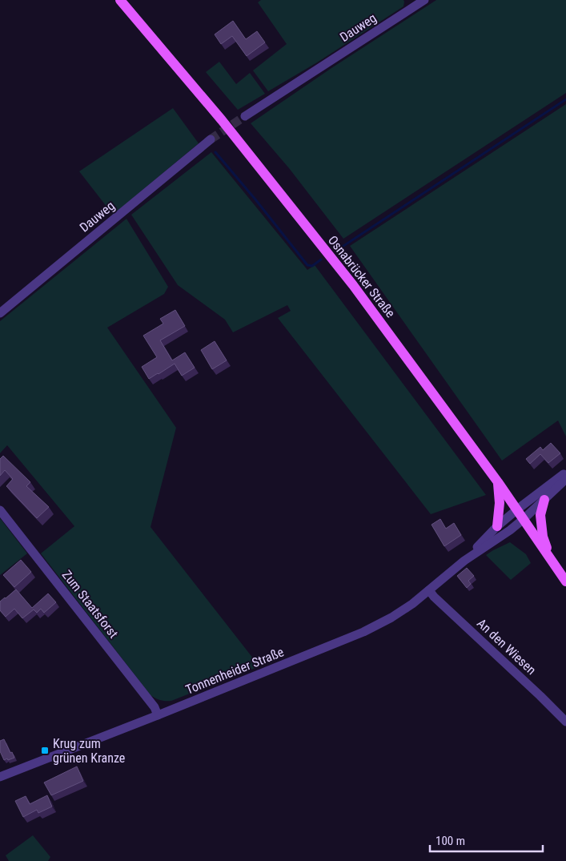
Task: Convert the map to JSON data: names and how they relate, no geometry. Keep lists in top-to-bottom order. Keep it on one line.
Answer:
{"streets":{"main road":["Osnabrücker Straße"],"street":["Dauweg","Zum Staatsforst","An den Wiesen","Tonnenheider Straße"]},"crossings":[["Osnabrücker Straße","Tonnenheider Straße"],["Zum Staatsforst","Tonnenheider Straße"],["An den Wiesen","Tonnenheider Straße"]],"places":{"transit":["Krug zum grünen Kranze"]},"scale_bar":"100 m"}
